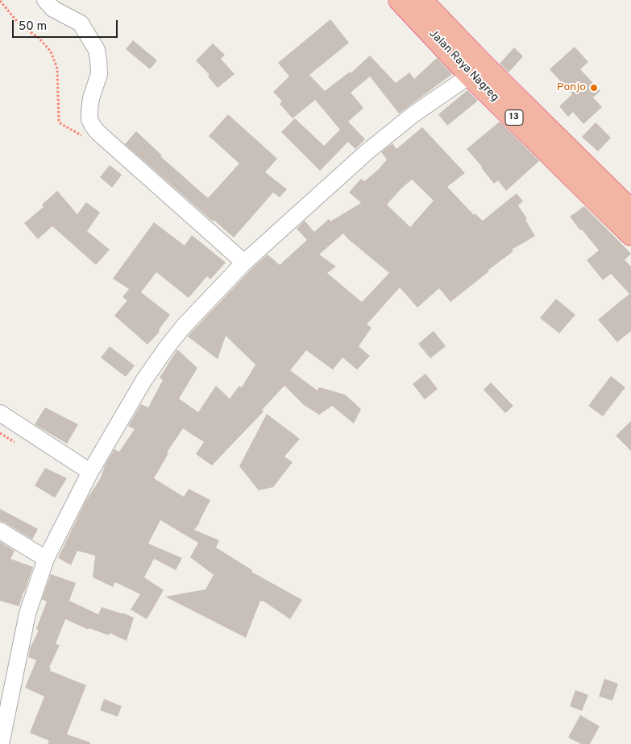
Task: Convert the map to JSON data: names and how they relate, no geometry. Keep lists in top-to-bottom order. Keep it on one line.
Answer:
{"streets":{"highway":["Jalan Raya Nagreg","13"]},"places":["Ponjo"],"scale_bar":"50 m"}
